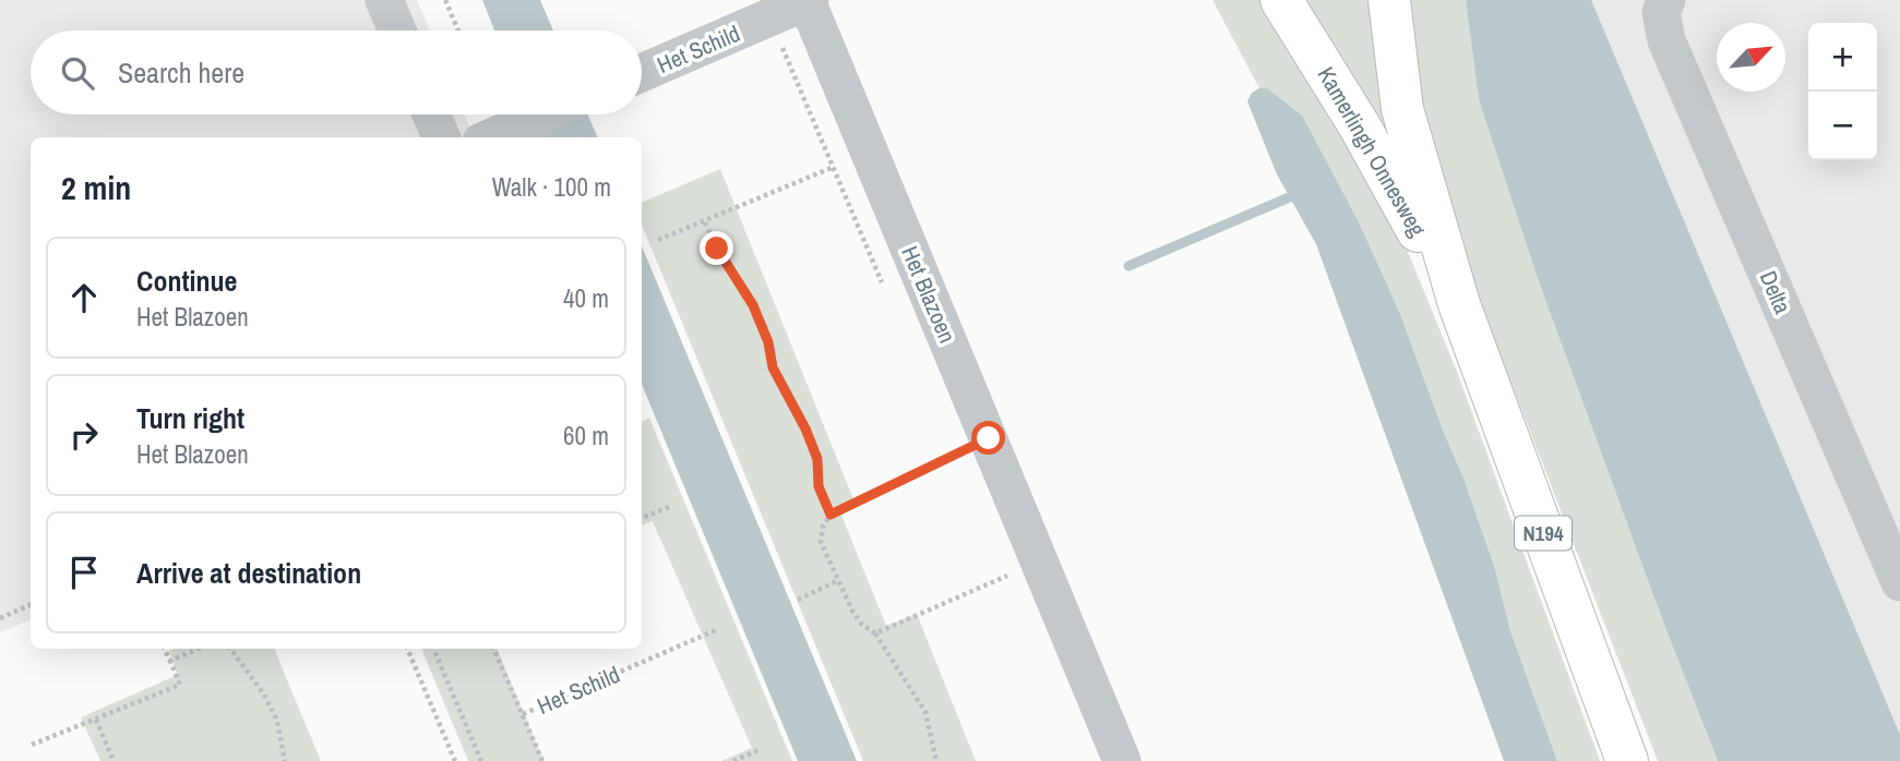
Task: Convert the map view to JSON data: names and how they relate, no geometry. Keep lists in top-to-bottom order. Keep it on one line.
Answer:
{"streets":{"main road":["Kamerlingh Onnesweg","N194"],"street":["Het Schild","Delta","Het Blazoen"]},"crossings":[["Het Schild","Het Blazoen"]],"north":"top right","page":{"map_buttons":["+","−"],"search":"Search here","heading":["2 min","Walk · 100 m"],"list":[["Continue","Het Blazoen","40 m"],["Turn right","Het Blazoen","60 m"],"Arrive at destination"]}}
